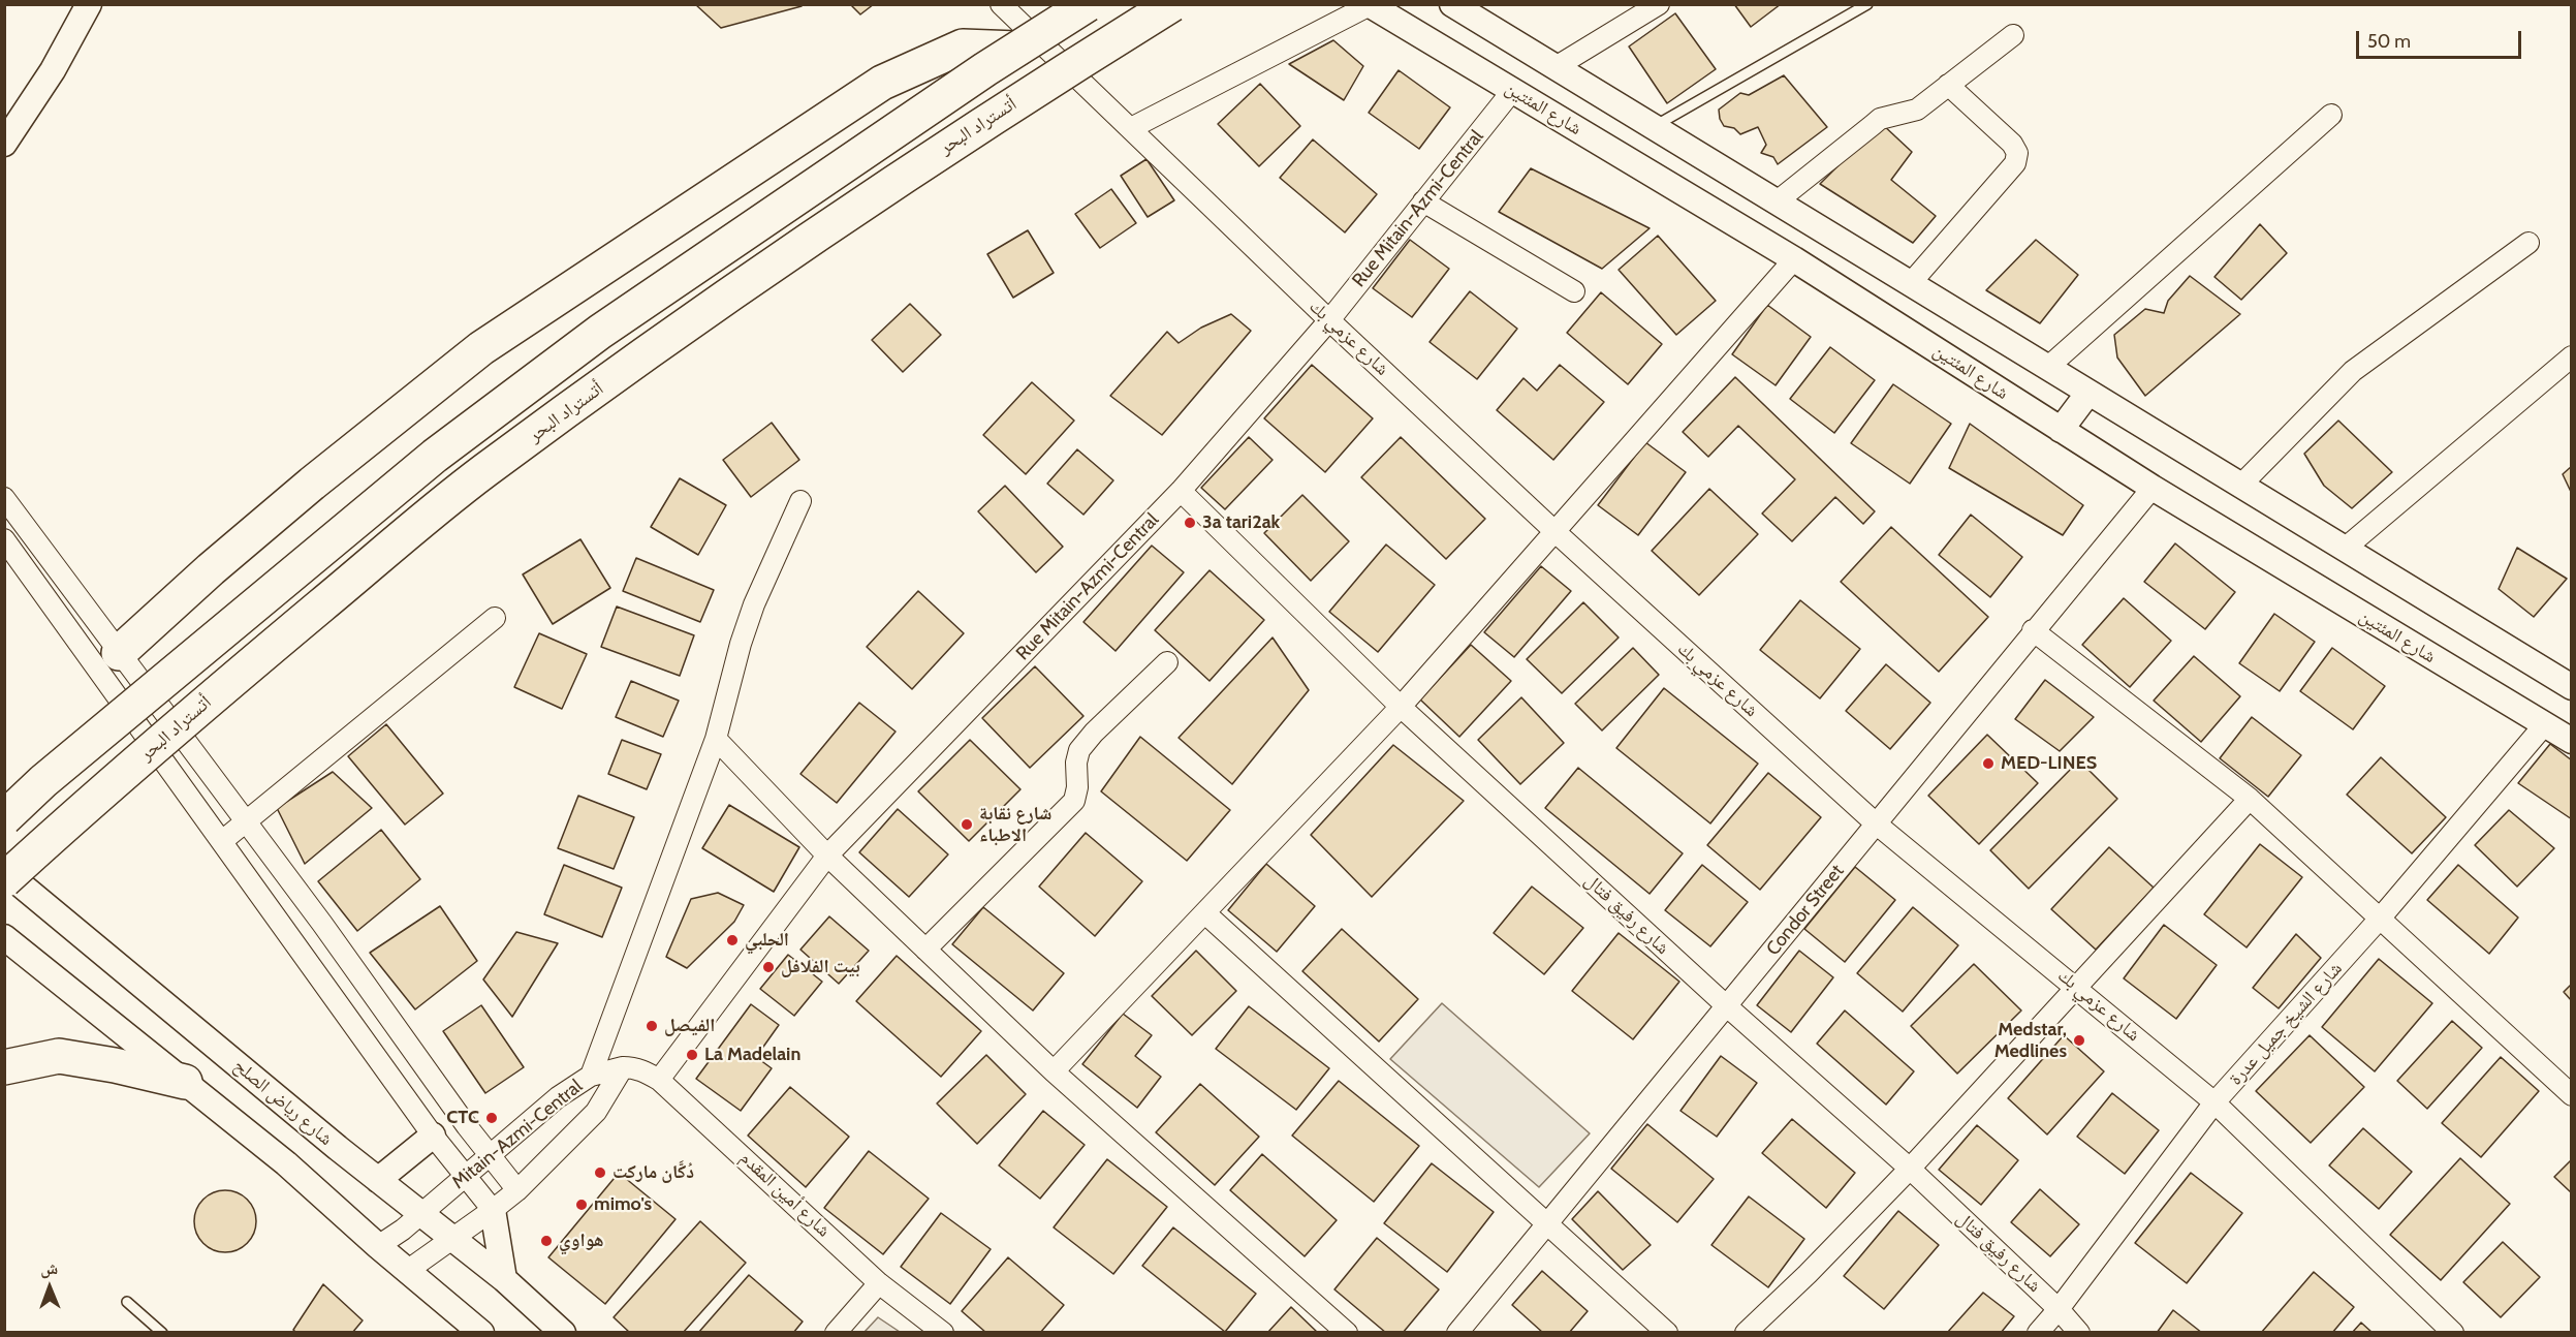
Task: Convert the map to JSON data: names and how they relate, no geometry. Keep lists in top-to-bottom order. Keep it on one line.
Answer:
{"streets":{"highway":["أتستراد البحر"],"street":["شارع المئتين","Rue Mitain-Azmi-Central","شارع عزمي بك","Condor Street","شارع رفيق فتال","شارع الشيخ جميل عدرة","شارع رياض الصلح","Mitain-Azmi-Central","شارع أمين المقدم"]},"crossings":[["شارع المئتين","Rue Mitain-Azmi-Central"],["شارع المئتين","Condor Street"],["شارع المئتين","شارع الشيخ جميل عدرة"],["Rue Mitain-Azmi-Central","شارع عزمي بك"],["Rue Mitain-Azmi-Central","شارع رفيق فتال"],["Rue Mitain-Azmi-Central","شارع أمين المقدم"],["شارع عزمي بك","Condor Street"],["شارع عزمي بك","شارع الشيخ جميل عدرة"],["Condor Street","شارع رفيق فتال"],["شارع رفيق فتال","شارع الشيخ جميل عدرة"],["شارع رياض الصلح","Mitain-Azmi-Central"],["Mitain-Azmi-Central","شارع أمين المقدم"]],"places":["3a tari2ak","MED-LINES","شارع نقابة الاطباء","الحلبي","بيت الفلافل","الفيصل","Medstar, Medlines","La Madelain","CTC","دُكَّان ماركت","mimo's","هواوي"],"scale_bar":"50 m","north":"top"}
